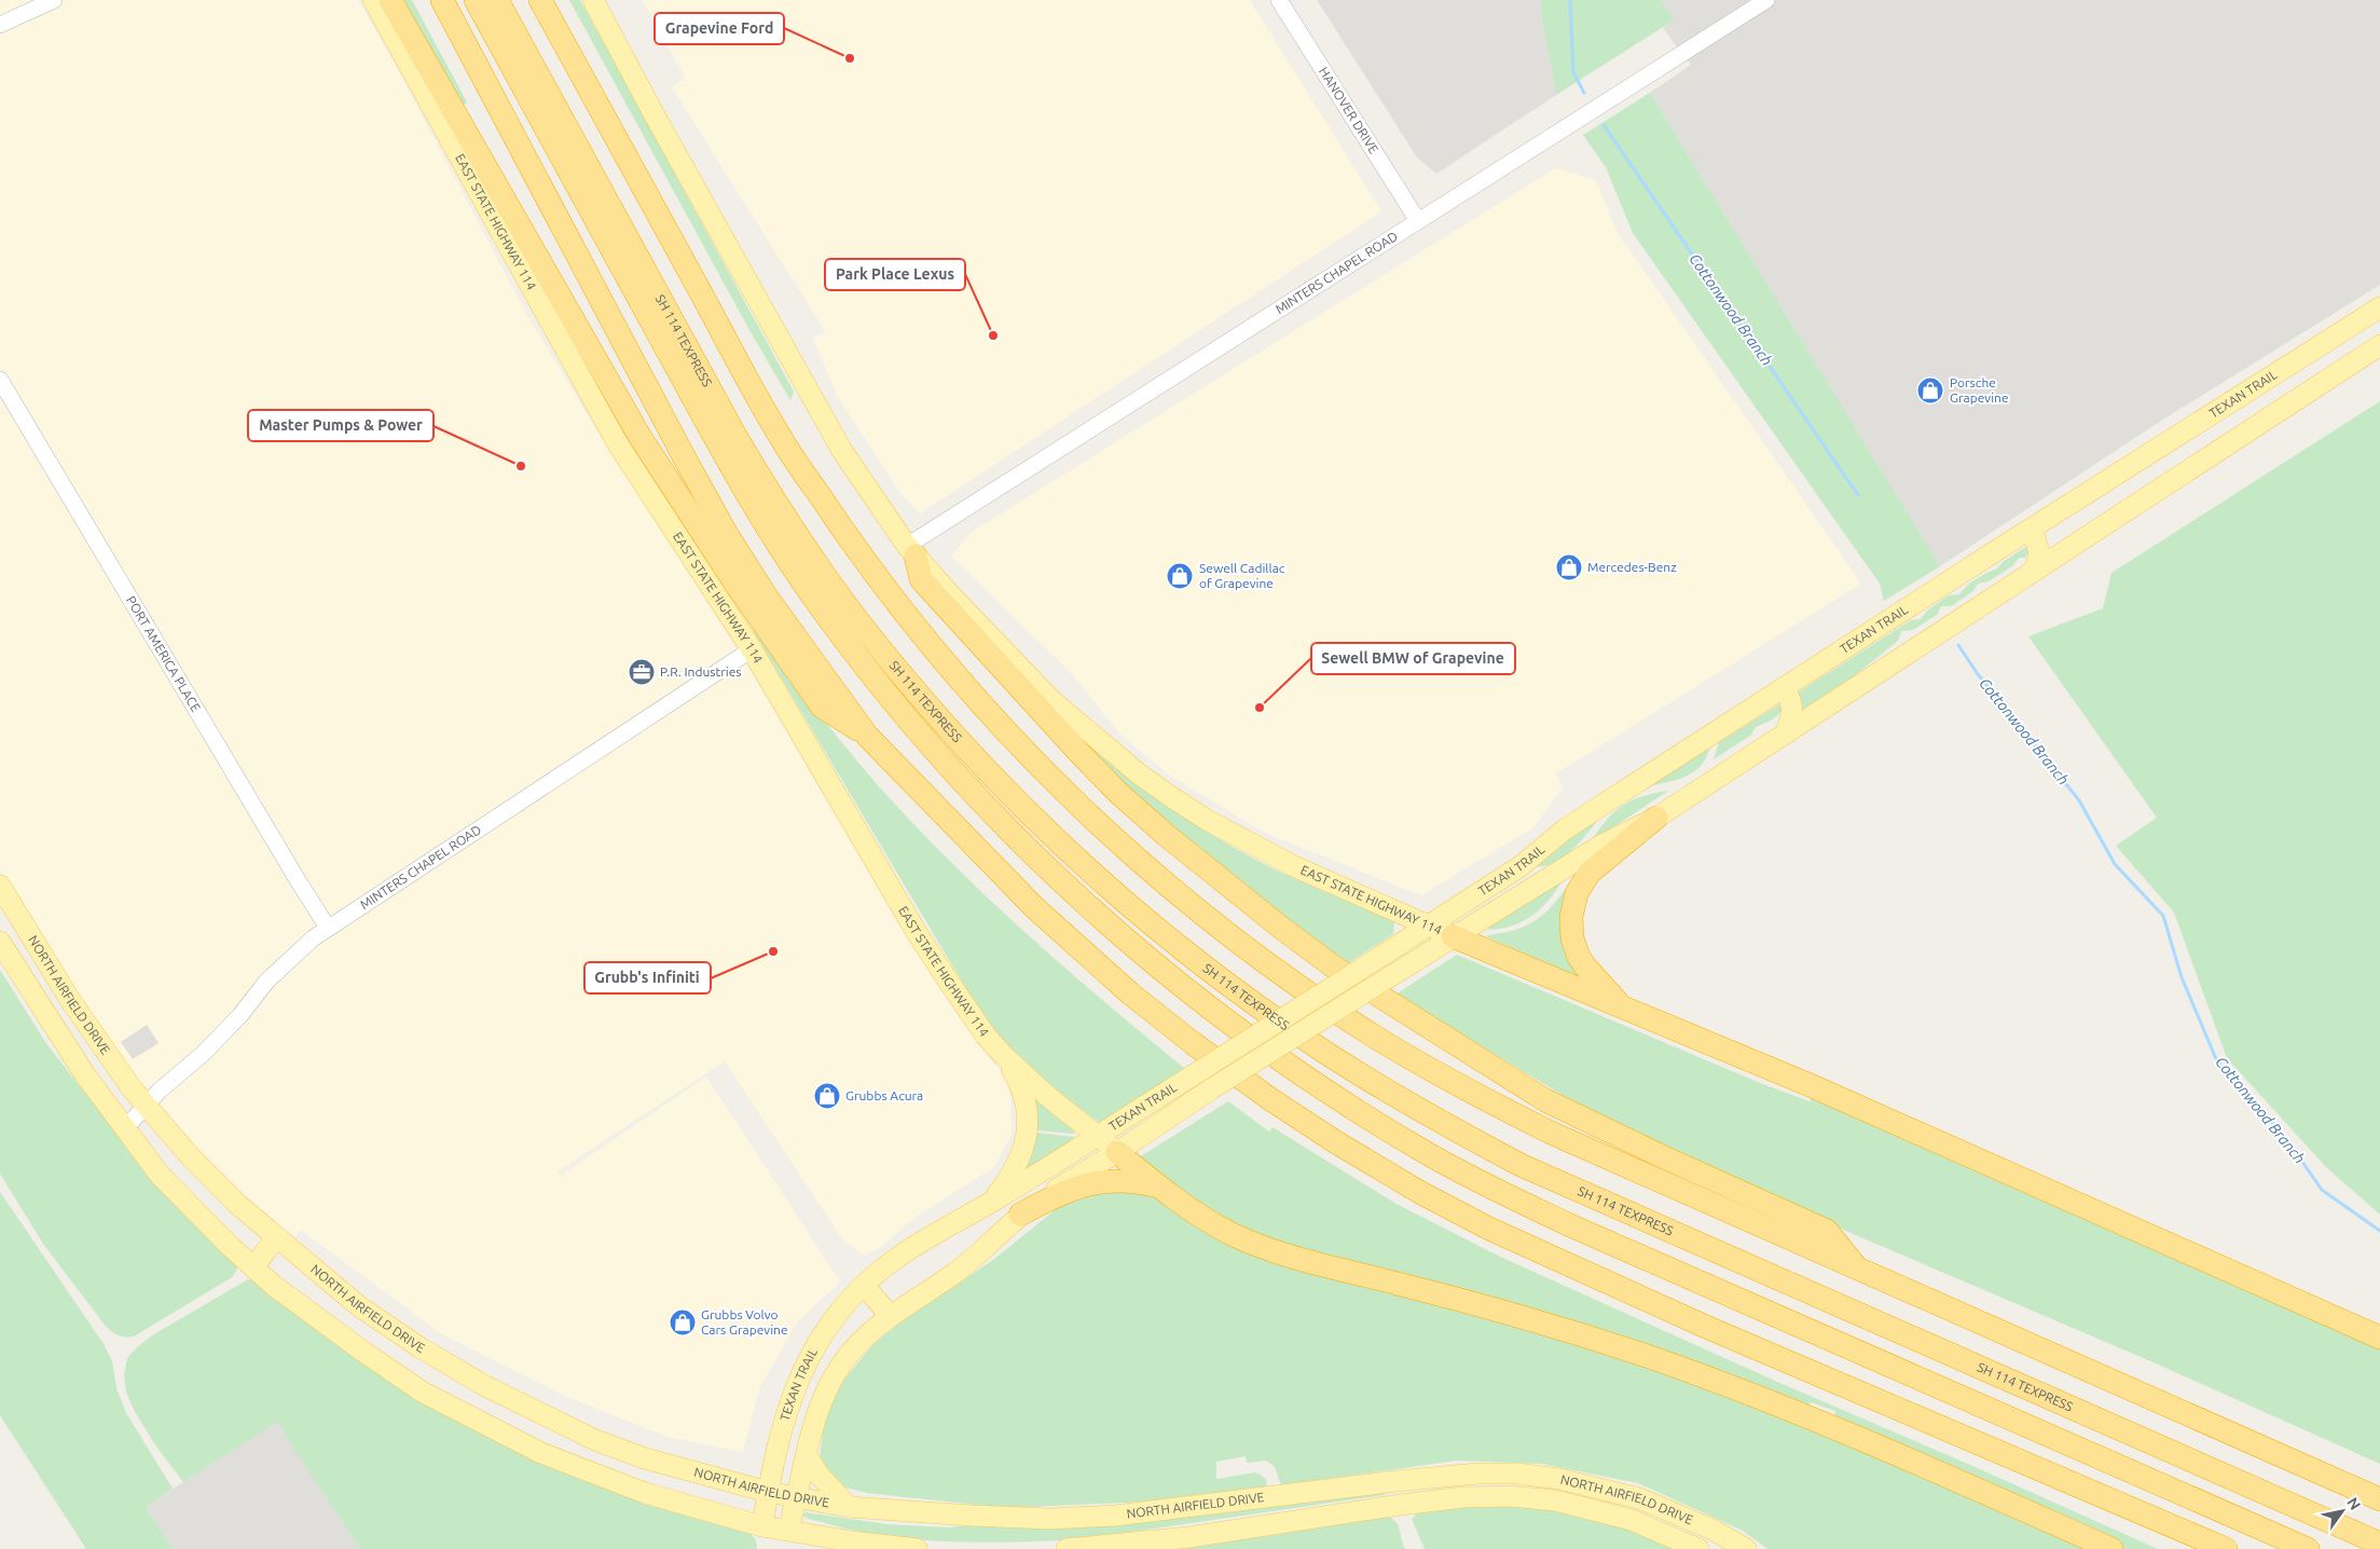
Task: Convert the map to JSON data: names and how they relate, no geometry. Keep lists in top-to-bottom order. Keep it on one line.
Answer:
{"streets":{"highway":["SH 114 TEXPRESS"],"main road":["EAST STATE HIGHWAY 114","TEXAN TRAIL","NORTH AIRFIELD DRIVE"],"street":["HANOVER DRIVE","MINTERS CHAPEL ROAD","PORT AMERICA PLACE"]},"crossings":[["HANOVER DRIVE","MINTERS CHAPEL ROAD"],["EAST STATE HIGHWAY 114","MINTERS CHAPEL ROAD"],["EAST STATE HIGHWAY 114","TEXAN TRAIL"],["MINTERS CHAPEL ROAD","PORT AMERICA PLACE"],["MINTERS CHAPEL ROAD","NORTH AIRFIELD DRIVE"],["TEXAN TRAIL","NORTH AIRFIELD DRIVE"]],"water":["Cottonwood Branch"],"places":{"other":["Grapevine Ford","Park Place Lexus","Master Pumps & Power","Sewell BMW of Grapevine","Grubb's Infiniti"],"shop":["Porsche Grapevine","Mercedes-Benz","Sewell Cadillac of Grapevine","Grubbs Acura","Grubbs Volvo Cars Grapevine"],"office":["P.R. Industries"]},"north":"top right"}
